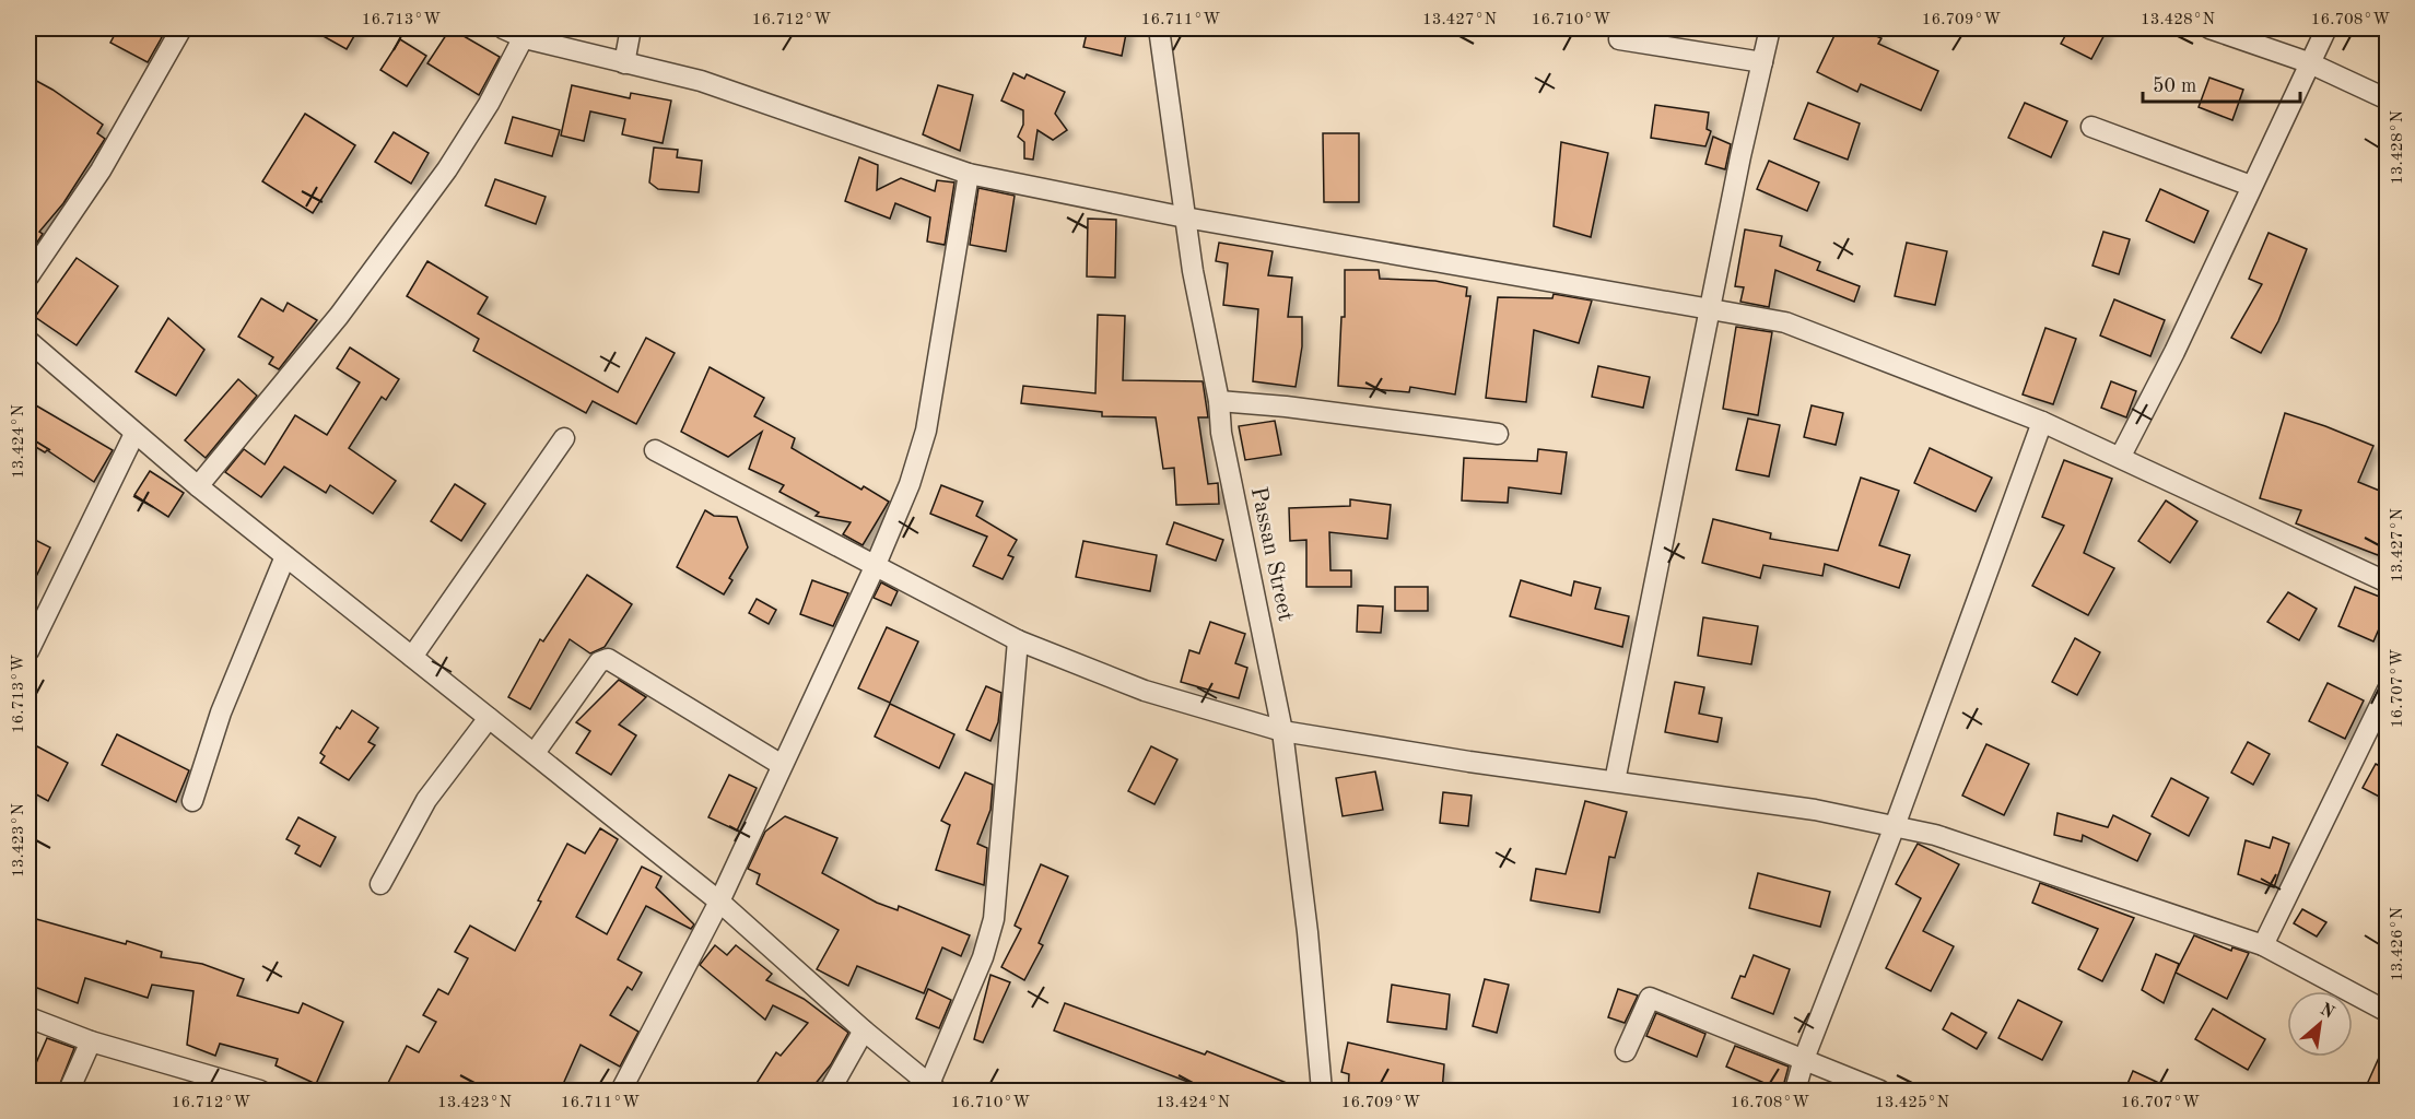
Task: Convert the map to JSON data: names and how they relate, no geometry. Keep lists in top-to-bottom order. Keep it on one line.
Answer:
{"streets":{"street":["Passan Street"]},"scale_bar":"50 m","north":"top right","coordinates":["16.713°W","16.712°W","16.711°W","13.427°N","16.710°W","16.709°W","13.428°N","16.708°W","13.424°N","16.707°W","13.423°N","13.426°N","13.425°N"]}
